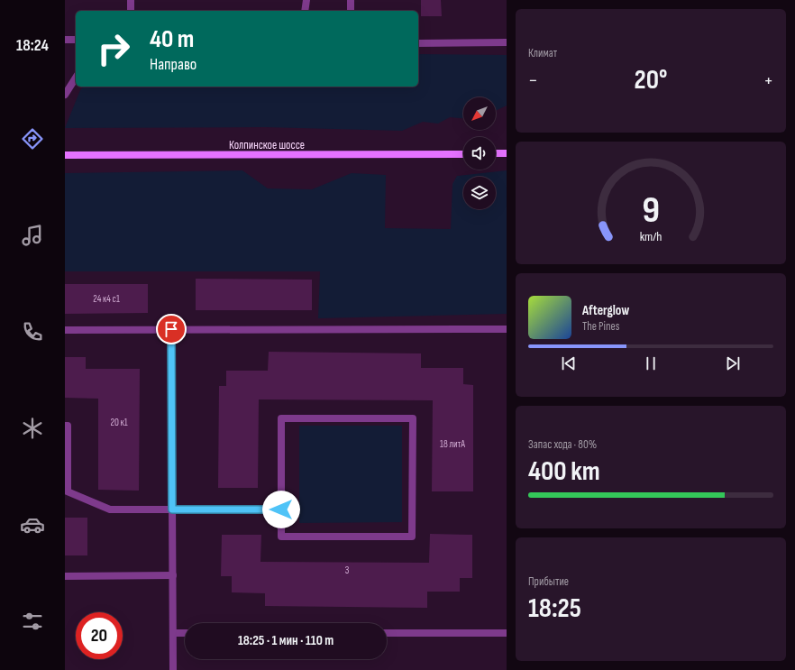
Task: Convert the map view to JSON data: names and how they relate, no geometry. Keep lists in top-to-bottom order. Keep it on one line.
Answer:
{"streets":{"main road":["Колпинское шоссе"]},"house_numbers":["24 к4 с1","20 к1","18 литА","3"],"north":"bottom left","page":{"tabs":"18:24","tile":["Климат",["Запас хода · 80%","400 km"],["Прибытие","18:25"]],"turn":["40 m","Направо"],"heat":["−","20°","+"],"song":["Afterglow","The Pines"],"limit":"20","trip":"18:25 · 1 мин · 110 m","gauge":["9","km/h"]}}
